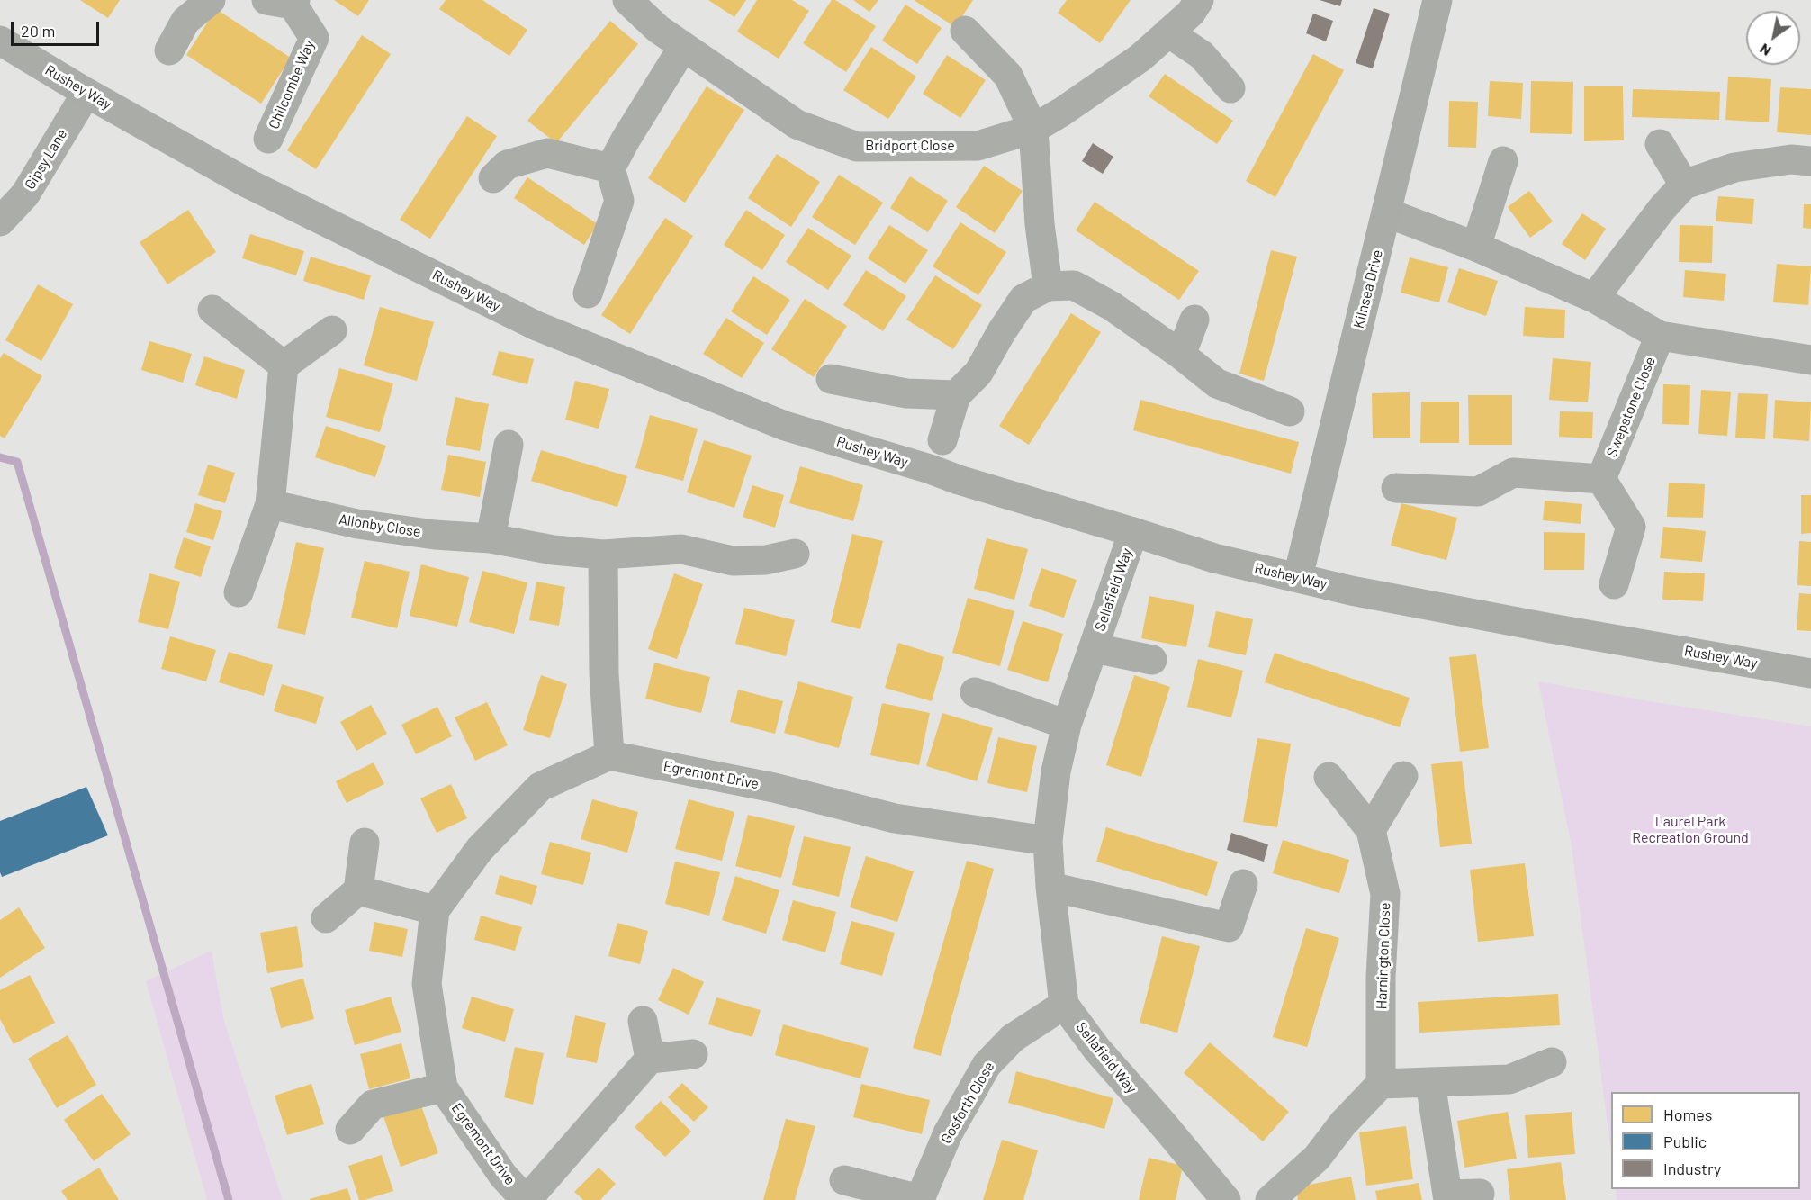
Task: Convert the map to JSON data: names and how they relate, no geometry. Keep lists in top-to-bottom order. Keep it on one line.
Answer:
{"streets":{"street":["Chilcombe Way","Rushey Way","Bridport Close","Gipsy Lane","Kilnsea Drive","Swepstone Close","Allonby Close","Sellafield Way","Egremont Drive","Harnington Close","Gosforth Close"]},"crossings":[["Rushey Way","Gipsy Lane"],["Rushey Way","Kilnsea Drive"],["Rushey Way","Sellafield Way"],["Sellafield Way","Egremont Drive"],["Sellafield Way","Gosforth Close"]],"parks":["Laurel Park Recreation Ground"],"legend":["Homes","Public","Industry"],"scale_bar":"20 m","north":"bottom left"}
